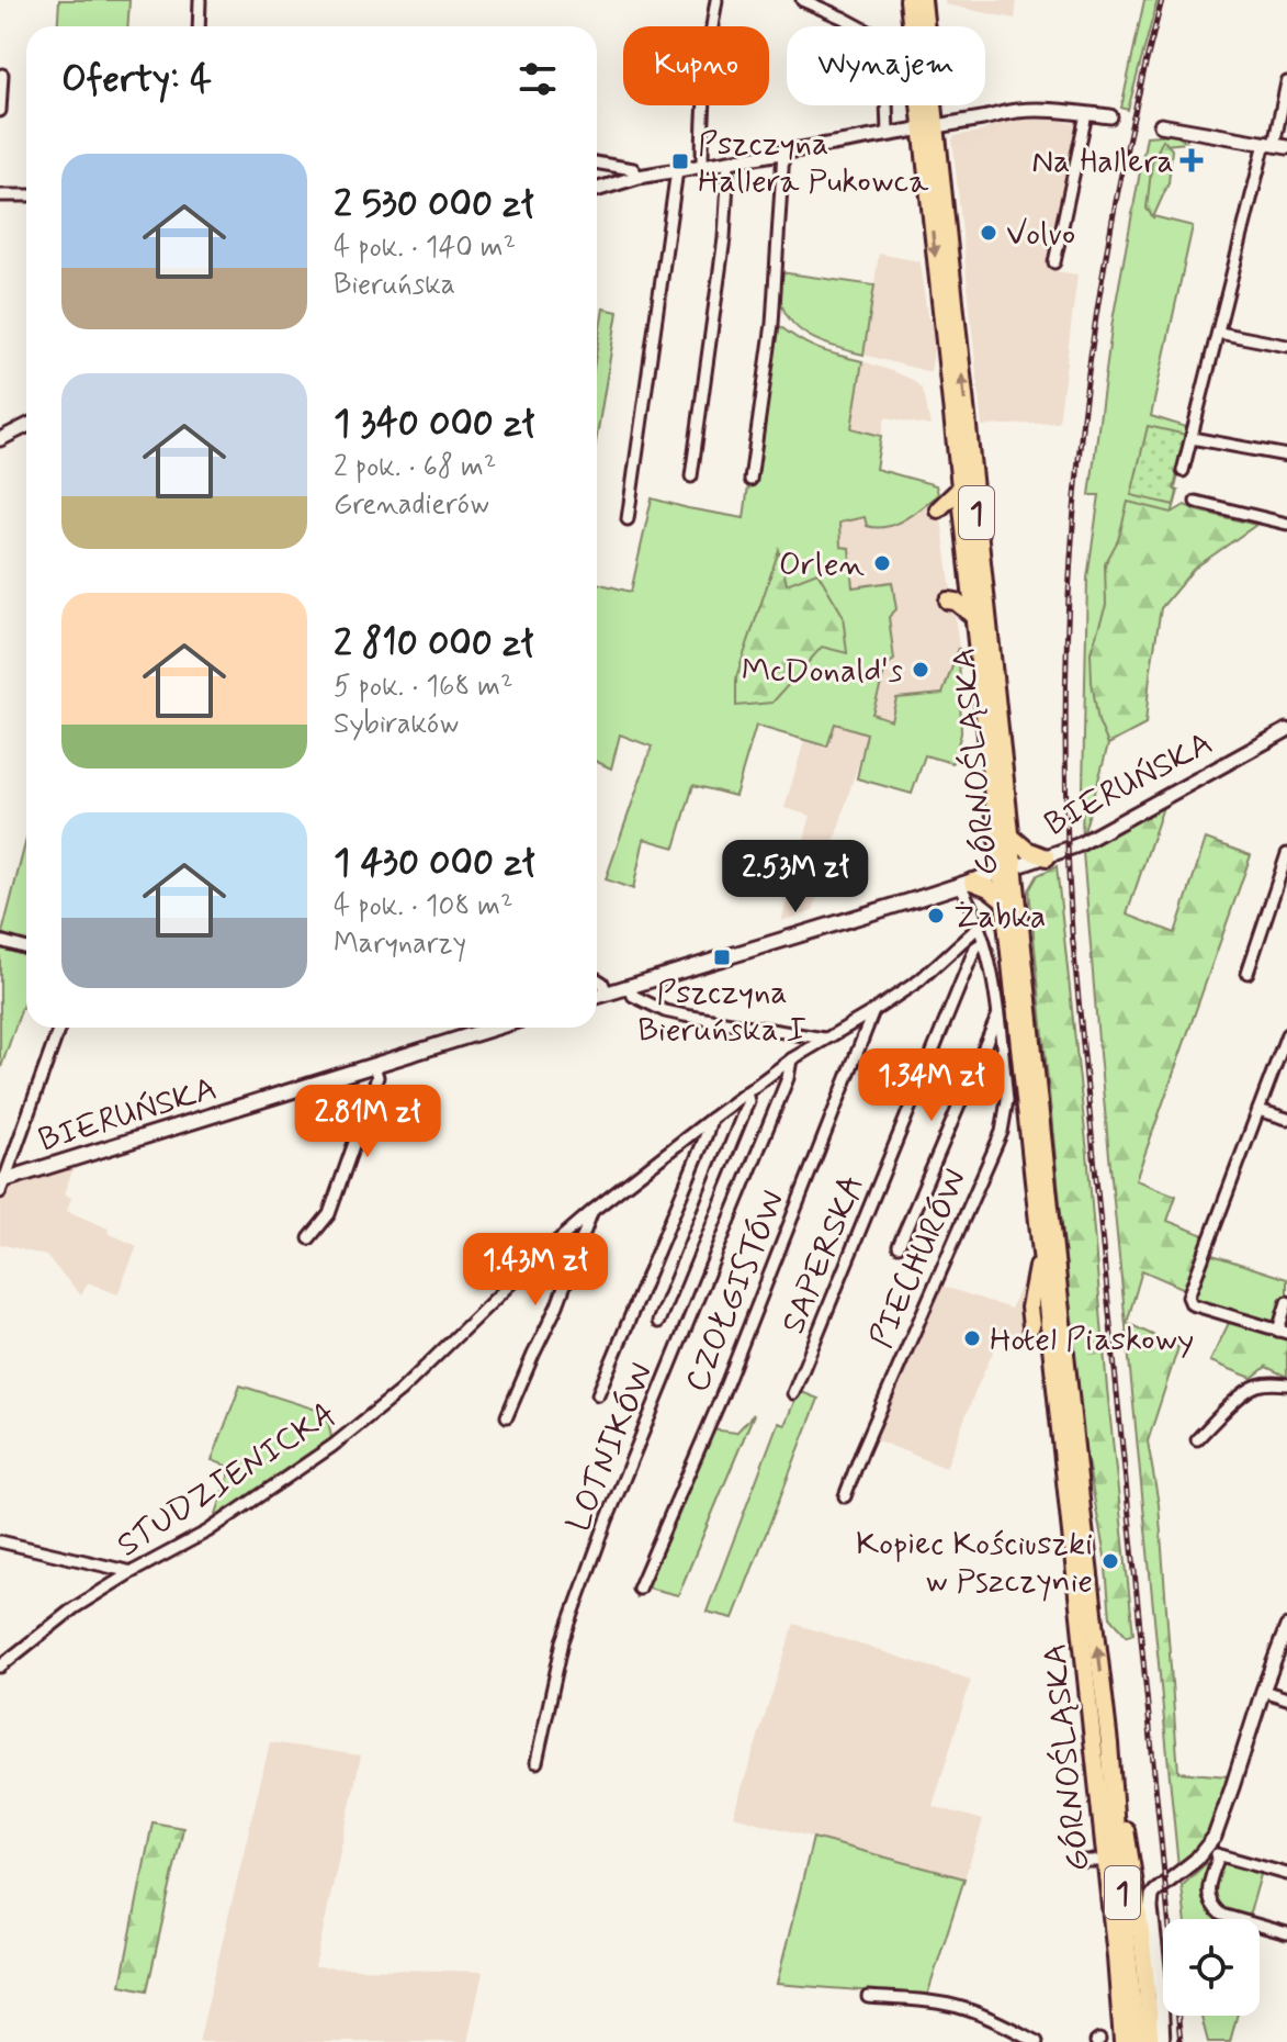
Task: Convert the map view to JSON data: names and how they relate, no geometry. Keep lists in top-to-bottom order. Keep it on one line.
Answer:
{"streets":{"main road":["1","GÓRNOŚLĄSKA","BIERUŃSKA"],"street":["SAPERSKA","PIECHURÓW","CZOŁGISTÓW","LOTNIKÓW","STUDZIENICKA"]},"crossings":[["GÓRNOŚLĄSKA","BIERUŃSKA"],["BIERUŃSKA","PIECHURÓW"],["SAPERSKA","PIECHURÓW"],["PIECHURÓW","STUDZIENICKA"],["CZOŁGISTÓW","STUDZIENICKA"],["LOTNIKÓW","STUDZIENICKA"]],"places":{"health":["Na Hallera"],"transit":["Pszczyna Hallera Pukowca","Pszczyna Bieruńska I"],"other":["Volvo","Orlen","McDonald's","Żabka","Hotel Piaskowy","Kopiec Kościuszki w Pszczynie"]},"page":{"chip":["Kupno","Wynajem"],"heading":"Oferty: 4","list":[{"name":"2 530 000 zł","note":"4 pok. · 140 m² · Bieruńska"},{"name":"1 340 000 zł","note":"2 pok. · 68 m² · Grenadierów"},{"name":"2 810 000 zł","note":"5 pok. · 168 m² · Sybiraków"},{"name":"1 430 000 zł","note":"4 pok. · 108 m² · Marynarzy"}],"price":["2.53M zł","1.34M zł","2.81M zł","1.43M zł"]}}
